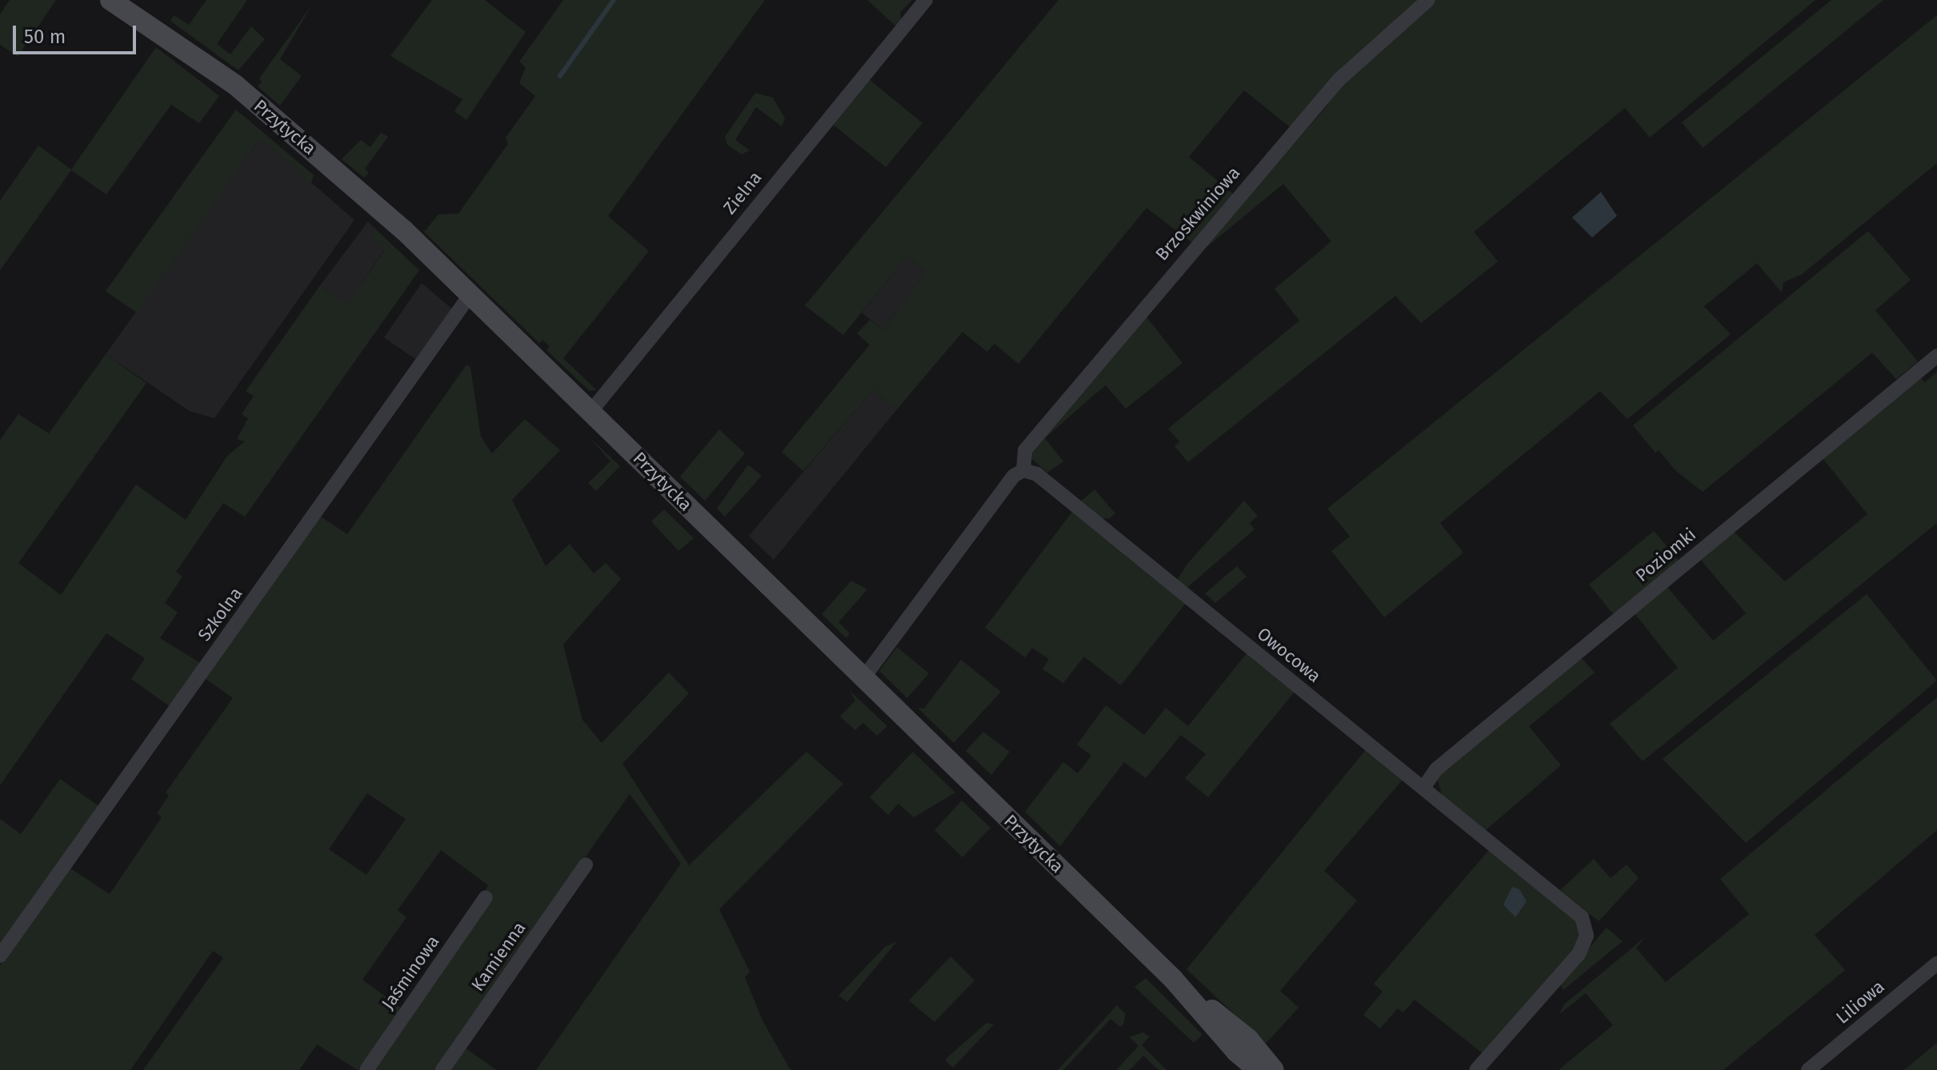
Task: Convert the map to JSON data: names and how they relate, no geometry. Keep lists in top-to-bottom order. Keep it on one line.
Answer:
{"streets":{"main road":["Przytycka"],"street":["Zielna","Brzoskwiniowa","Poziomki","Szkolna","Owocowa","Kamienna","Jaśminowa","Liliowa"]},"crossings":[["Przytycka","Zielna"],["Przytycka","Szkolna"],["Brzoskwiniowa","Owocowa"],["Poziomki","Owocowa"]],"scale_bar":"50 m"}
